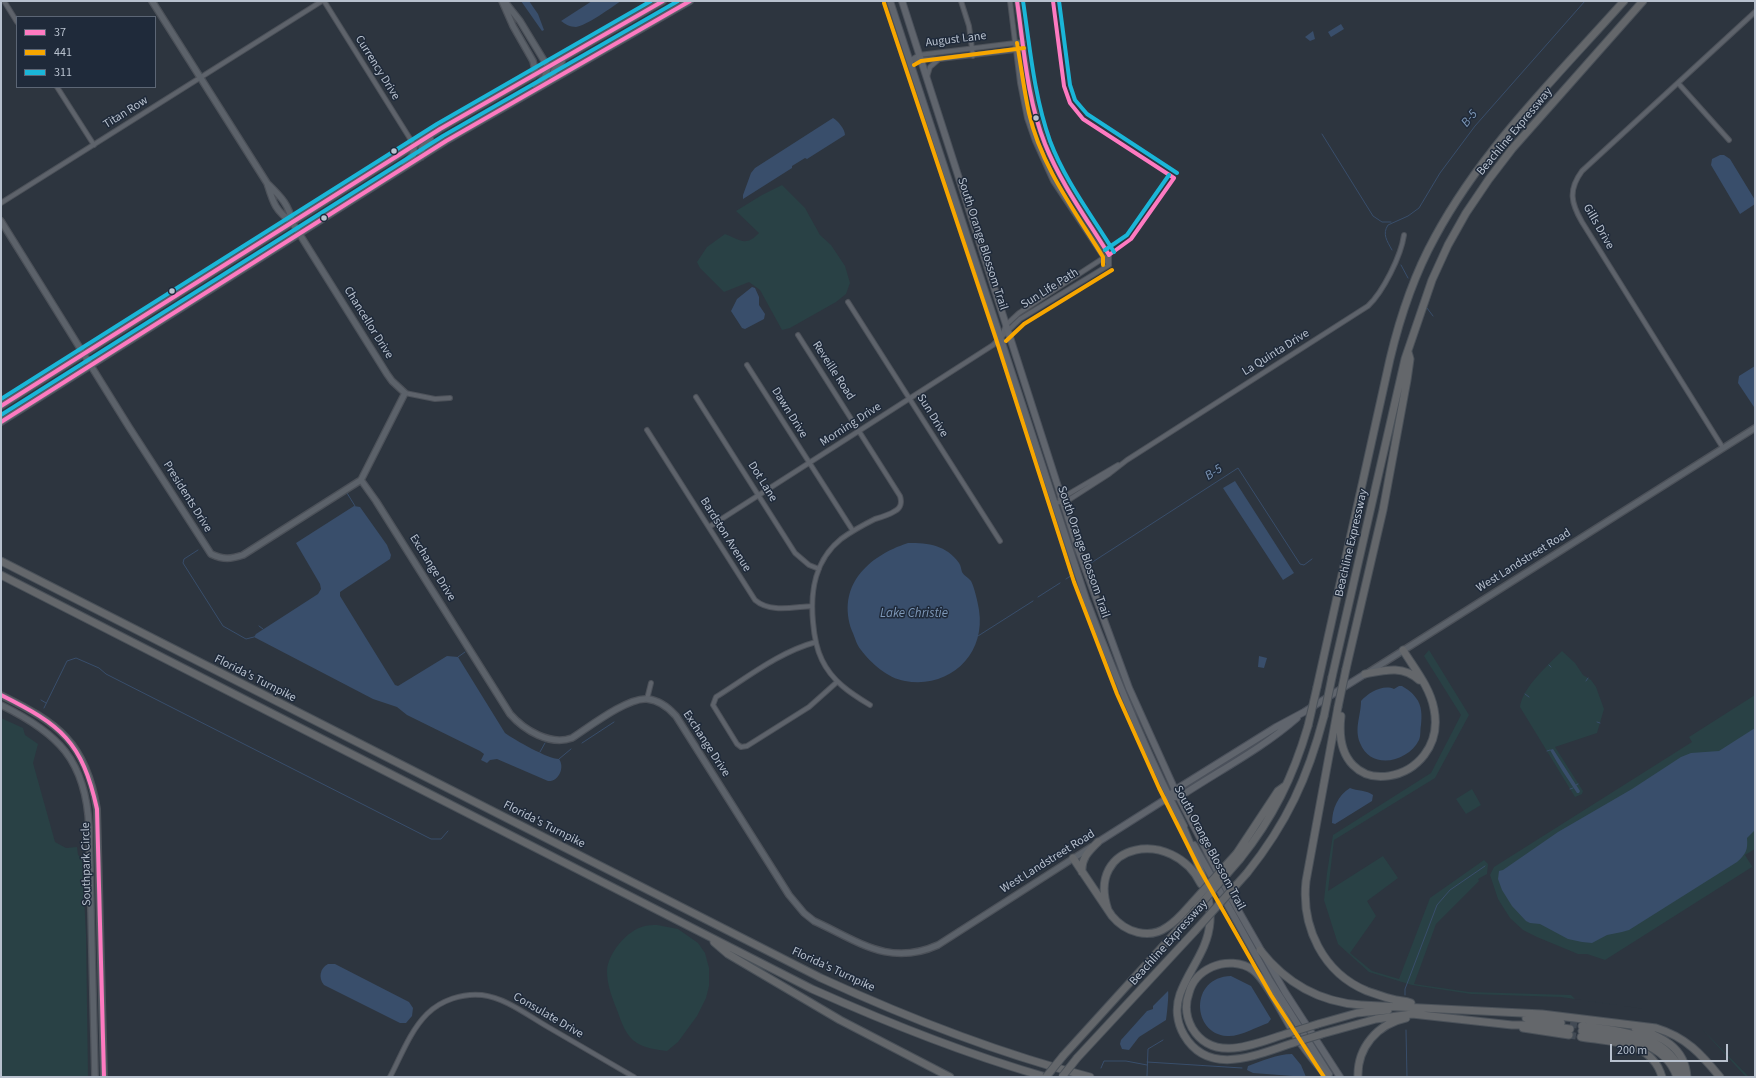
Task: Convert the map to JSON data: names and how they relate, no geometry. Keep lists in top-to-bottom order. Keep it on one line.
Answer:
{"streets":{"highway":["Beachline Expressway","Florida's Turnpike"],"main road":["South Orange Blossom Trail","West Landstreet Road"],"street":["August Lane","Currency Drive","Titan Row","Gills Drive","Sun Life Path","Chancellor Drive","La Quinta Drive","Reveille Road","Dawn Drive","Sun Drive","Morning Drive","Dot Lane","Presidents Drive","Bardston Avenue","Exchange Drive","Southpark Circle","Consulate Drive"]},"crossings":[["August Lane","South Orange Blossom Trail"],["Currency Drive","Titan Row"],["Titan Row","Chancellor Drive"],["Beachline Expressway","Florida's Turnpike"],["Gills Drive","West Landstreet Road"],["South Orange Blossom Trail","Sun Life Path"],["South Orange Blossom Trail","La Quinta Drive"],["South Orange Blossom Trail","Morning Drive"],["South Orange Blossom Trail","West Landstreet Road"],["Sun Life Path","Morning Drive"],["Reveille Road","Dawn Drive"],["Reveille Road","Morning Drive"],["Dawn Drive","Morning Drive"],["Sun Drive","Morning Drive"],["Morning Drive","Dot Lane"],["Morning Drive","Bardston Avenue"],["Presidents Drive","Exchange Drive"],["West Landstreet Road","Exchange Drive"]],"water":["B-5","Lake Christie"],"lines":["transit line 37","transit line 311","transit line 441"],"legend":["37","441","311"],"scale_bar":"200 m"}
